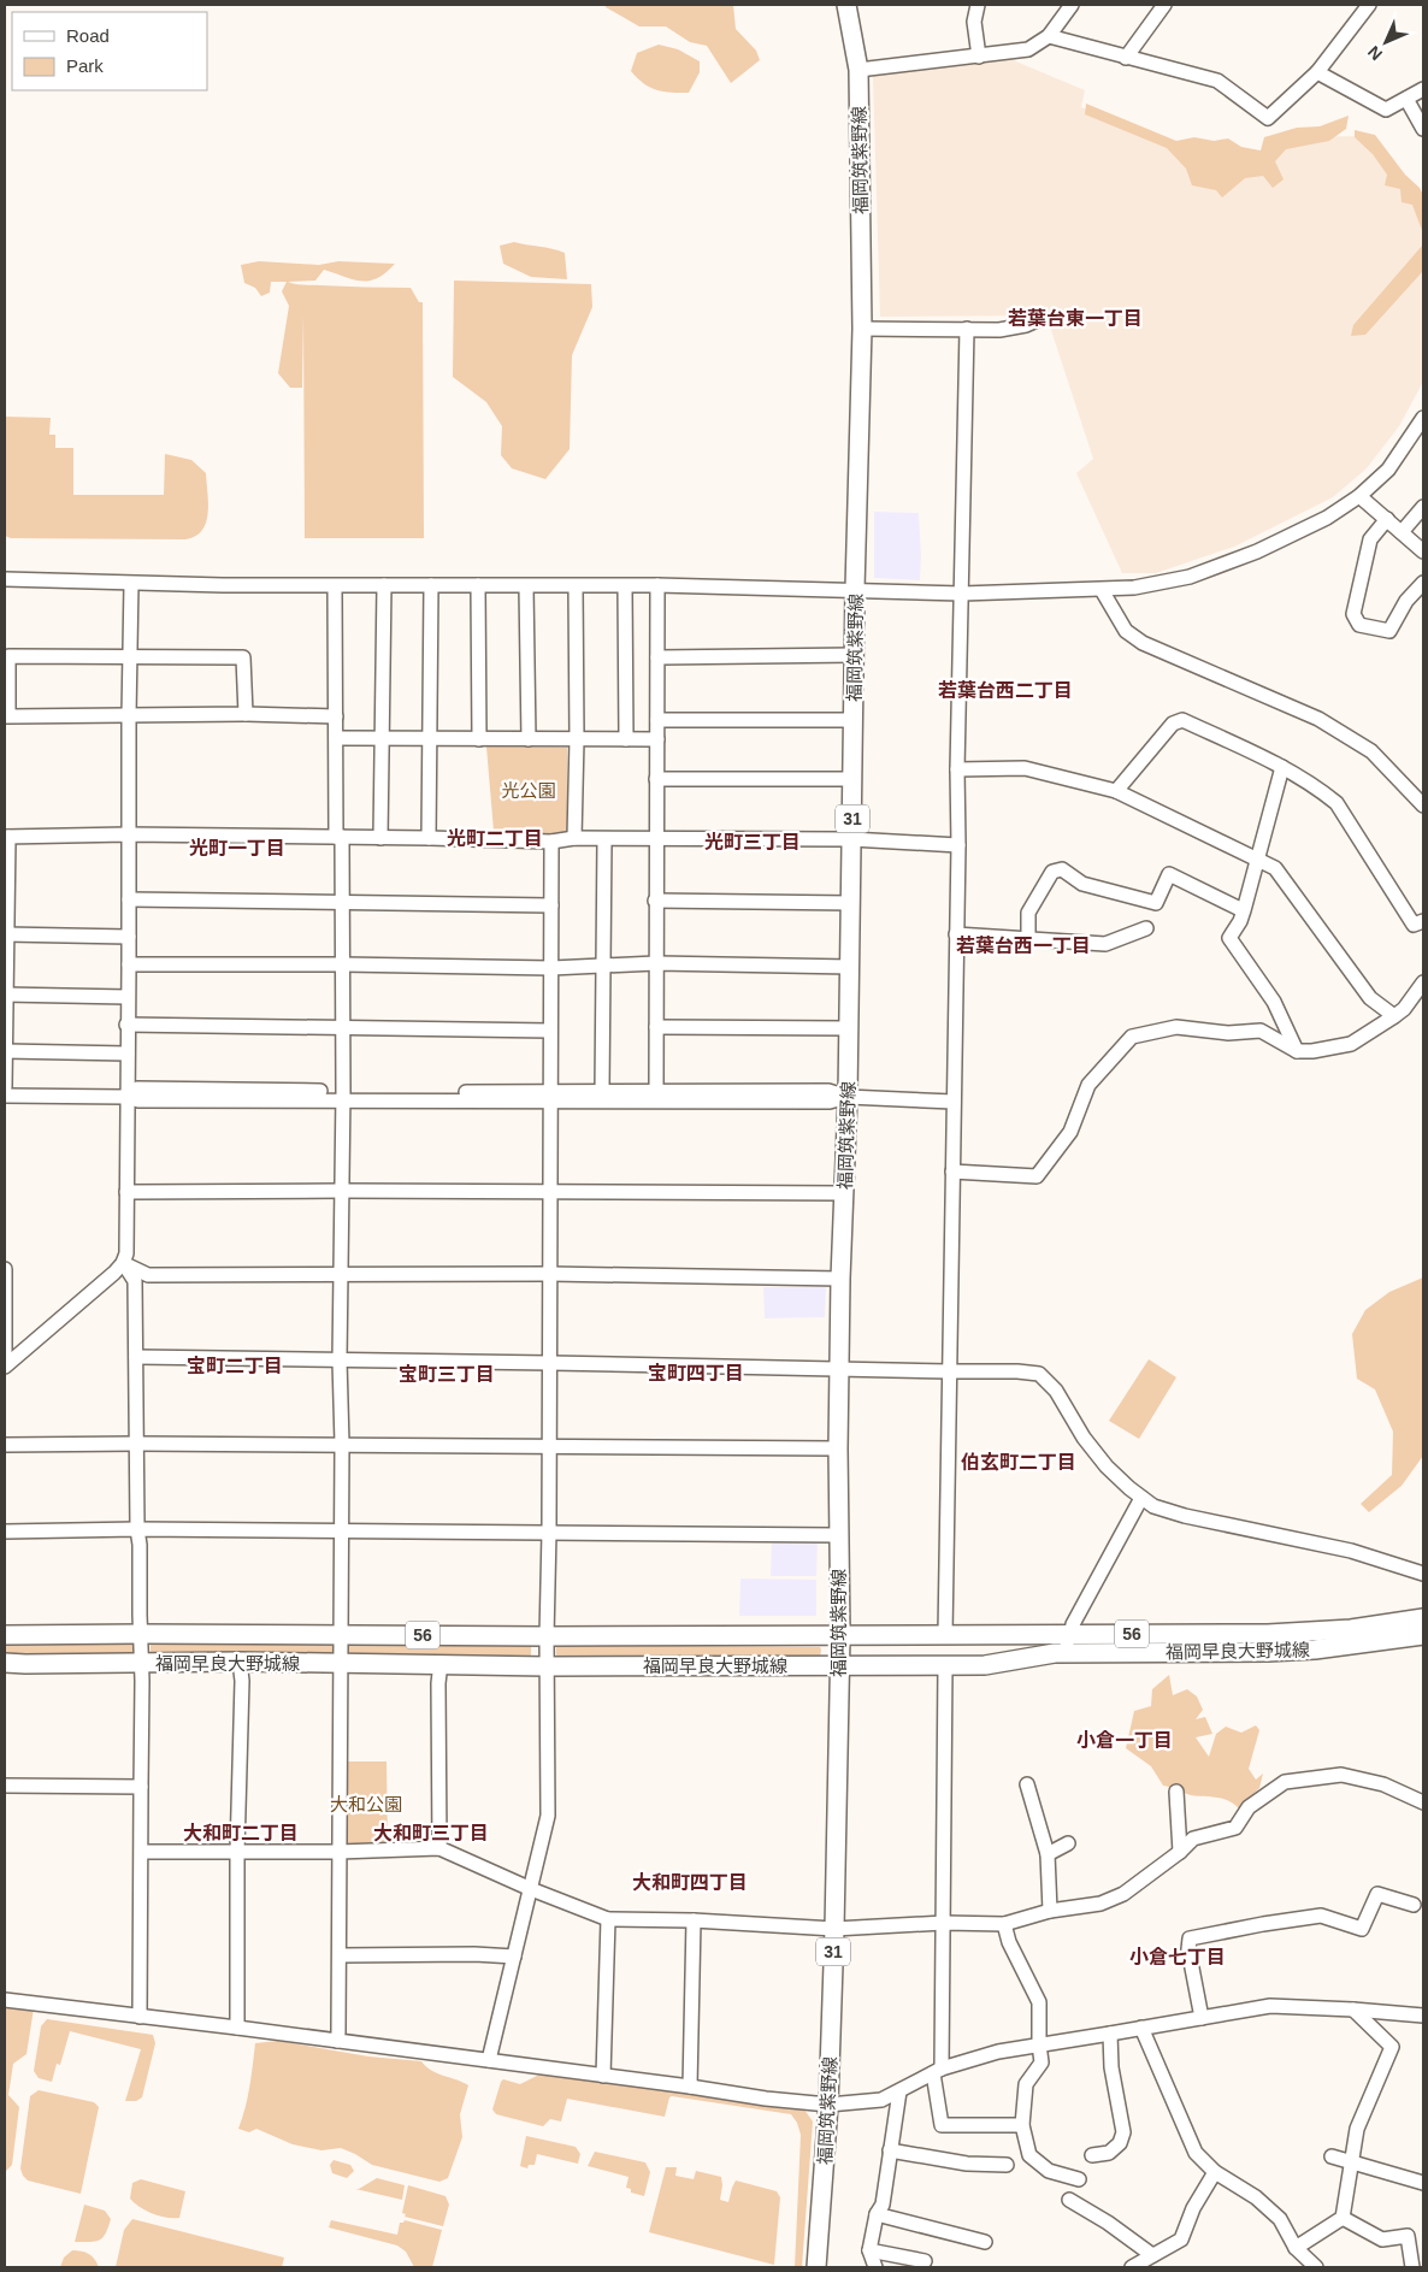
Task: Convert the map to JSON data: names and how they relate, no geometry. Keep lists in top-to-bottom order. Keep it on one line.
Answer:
{"streets":{"main road":["福岡筑紫野線","31","56","福岡早良大野城線"]},"crossings":[["福岡筑紫野線","福岡早良大野城線"]],"districts":["若葉台東一丁目","若葉台西二丁目","光町二丁目","光町三丁目","光町一丁目","若葉台西一丁目","宝町二丁目","宝町四丁目","宝町三丁目","伯玄町二丁目","小倉一丁目","大和町二丁目","大和町三丁目","大和町四丁目","小倉七丁目"],"parks":["光公園","大和公園"],"legend":["Road","Park"],"north":"bottom left"}
